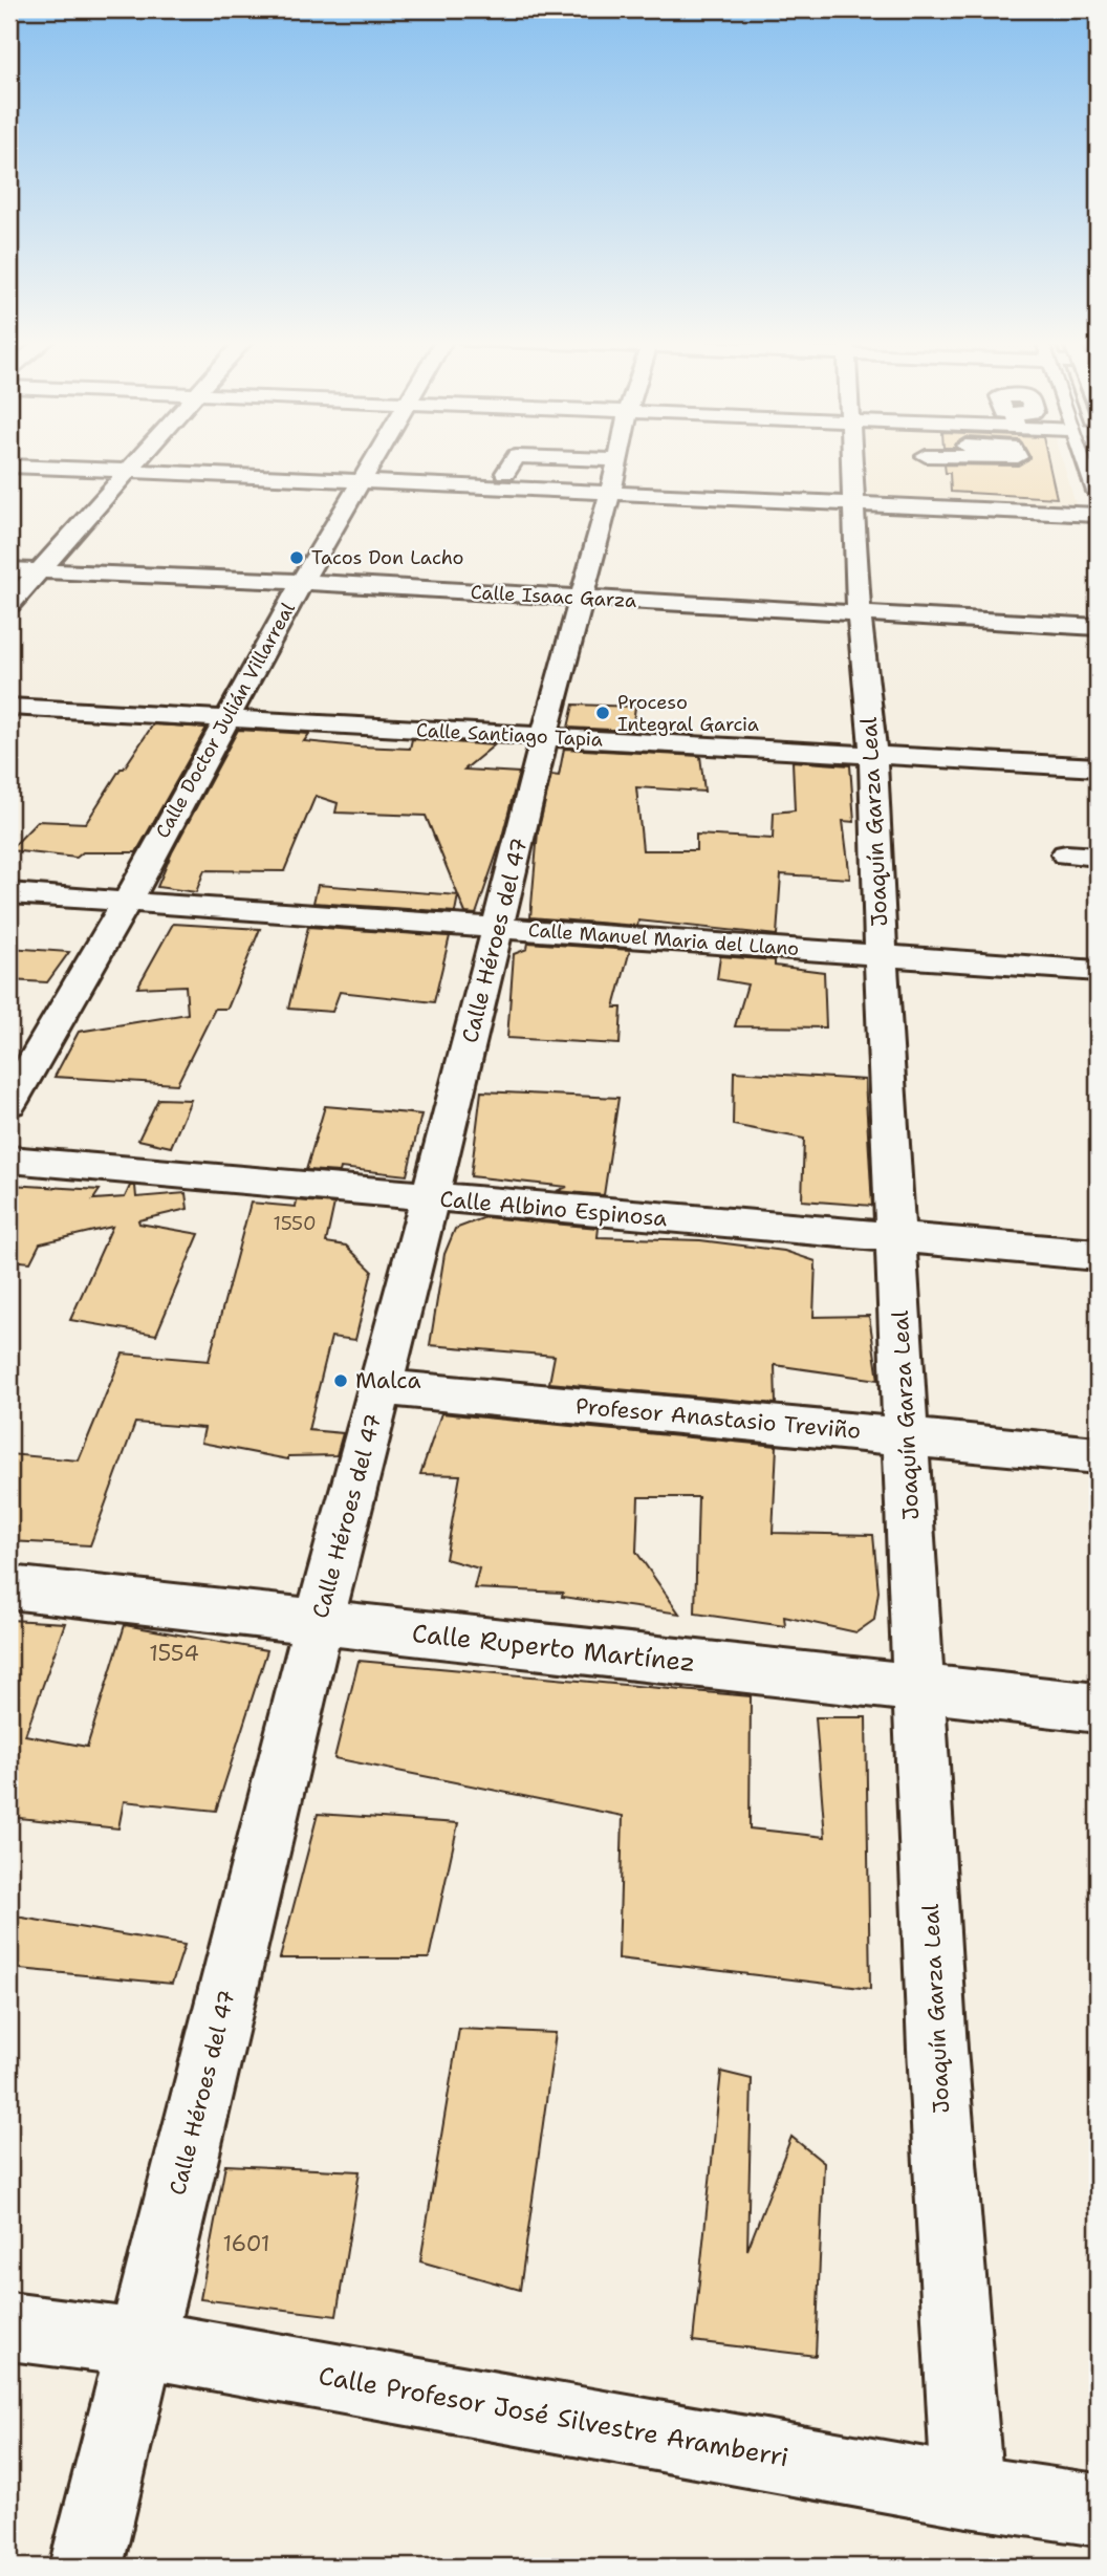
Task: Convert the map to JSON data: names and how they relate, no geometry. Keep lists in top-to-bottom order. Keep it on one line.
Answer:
{"streets":{"street":["Calle Isaac Garza","Calle Doctor Julián Villarreal","Calle Santiago Tapia","Joaquín Garza Leal","Calle Manuel Maria del Llano","Calle Héroes del 47","Calle Albino Espinosa","Profesor Anastasio Treviño","Calle Ruperto Martínez","Calle Profesor José Silvestre Aramberri"]},"crossings":[["Calle Isaac Garza","Calle Doctor Julián Villarreal"],["Calle Isaac Garza","Joaquín Garza Leal"],["Calle Isaac Garza","Calle Héroes del 47"],["Calle Doctor Julián Villarreal","Calle Santiago Tapia"],["Calle Doctor Julián Villarreal","Calle Manuel Maria del Llano"],["Calle Santiago Tapia","Joaquín Garza Leal"],["Calle Santiago Tapia","Calle Héroes del 47"],["Joaquín Garza Leal","Calle Manuel Maria del Llano"],["Joaquín Garza Leal","Calle Albino Espinosa"],["Joaquín Garza Leal","Profesor Anastasio Treviño"],["Joaquín Garza Leal","Calle Ruperto Martínez"],["Joaquín Garza Leal","Calle Profesor José Silvestre Aramberri"],["Calle Manuel Maria del Llano","Calle Héroes del 47"],["Calle Héroes del 47","Calle Albino Espinosa"],["Calle Héroes del 47","Profesor Anastasio Treviño"],["Calle Héroes del 47","Calle Ruperto Martínez"],["Calle Héroes del 47","Calle Profesor José Silvestre Aramberri"]],"places":["Tacos Don Lacho","Proceso Integral Garcia","Malca"],"house_numbers":["1550","1554","1601"]}
